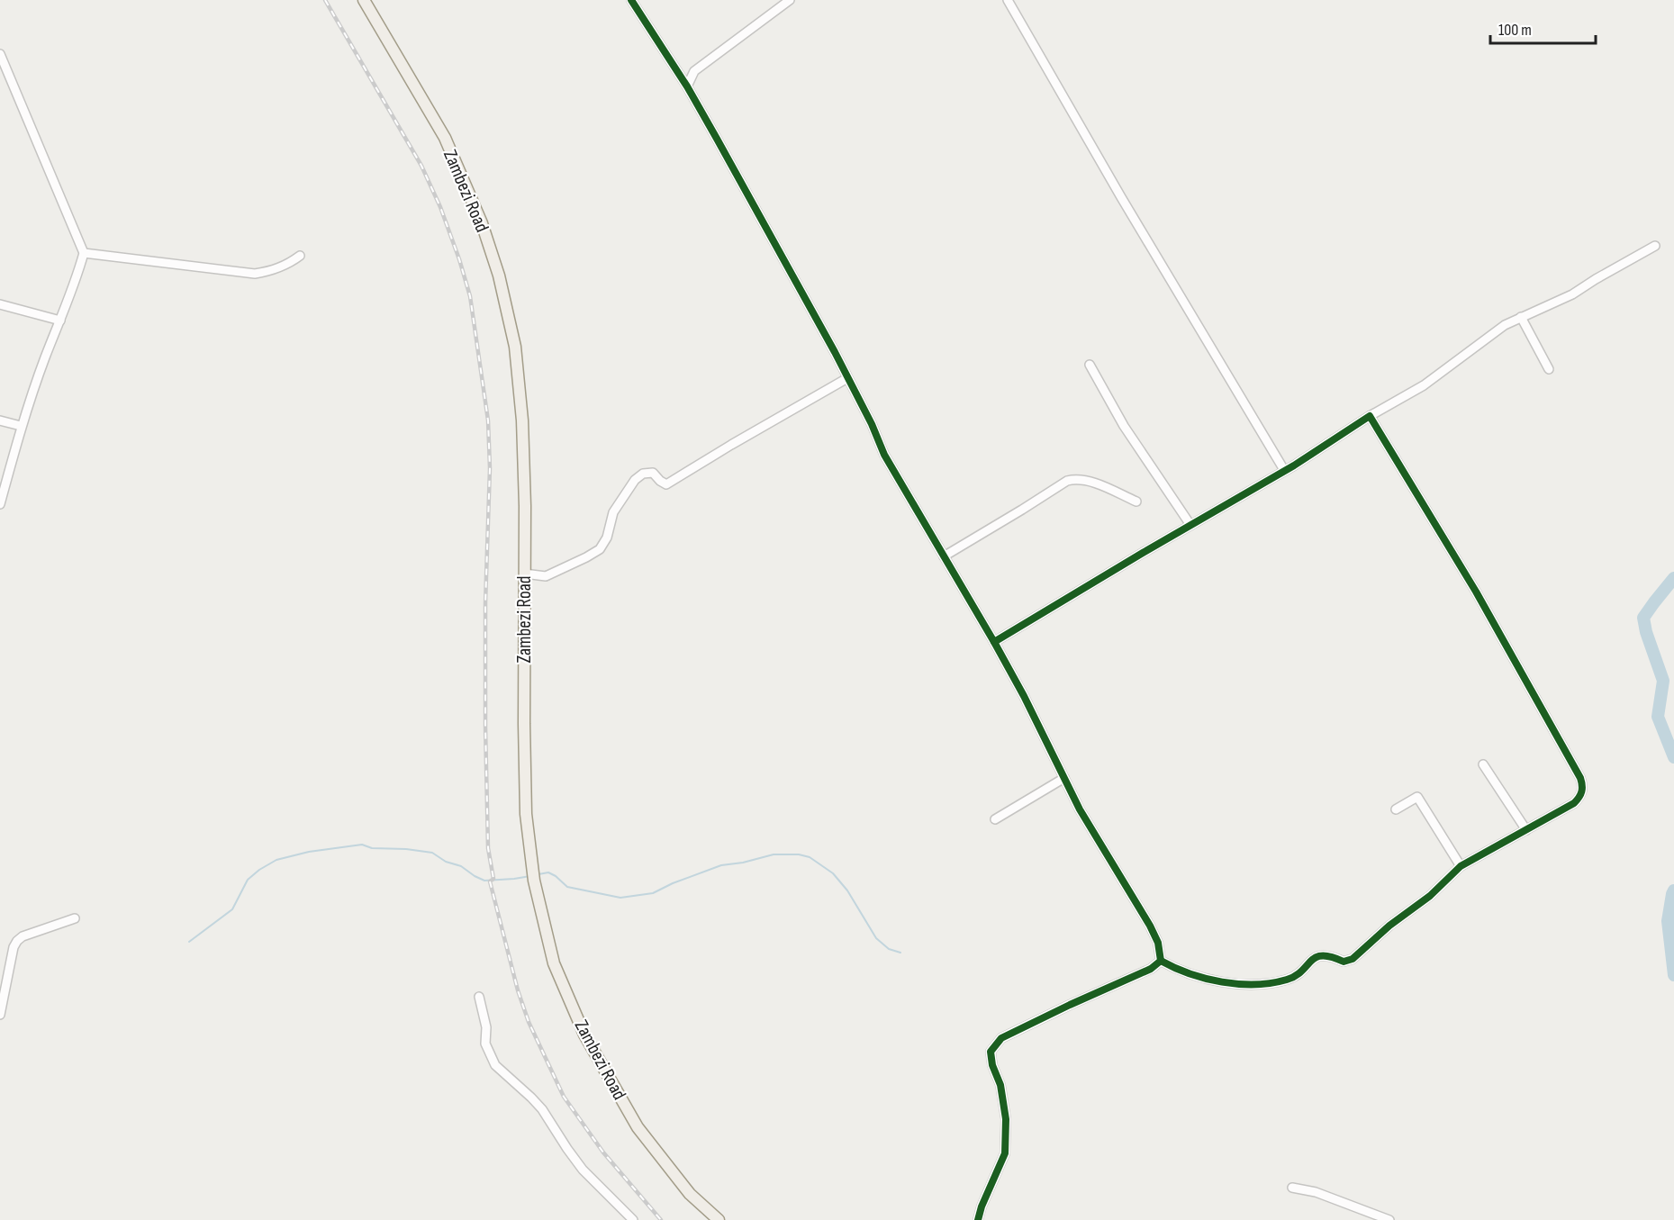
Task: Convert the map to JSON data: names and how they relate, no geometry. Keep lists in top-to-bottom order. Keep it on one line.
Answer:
{"streets":{"main road":["Zambezi Road"]},"scale_bar":"100 m"}
